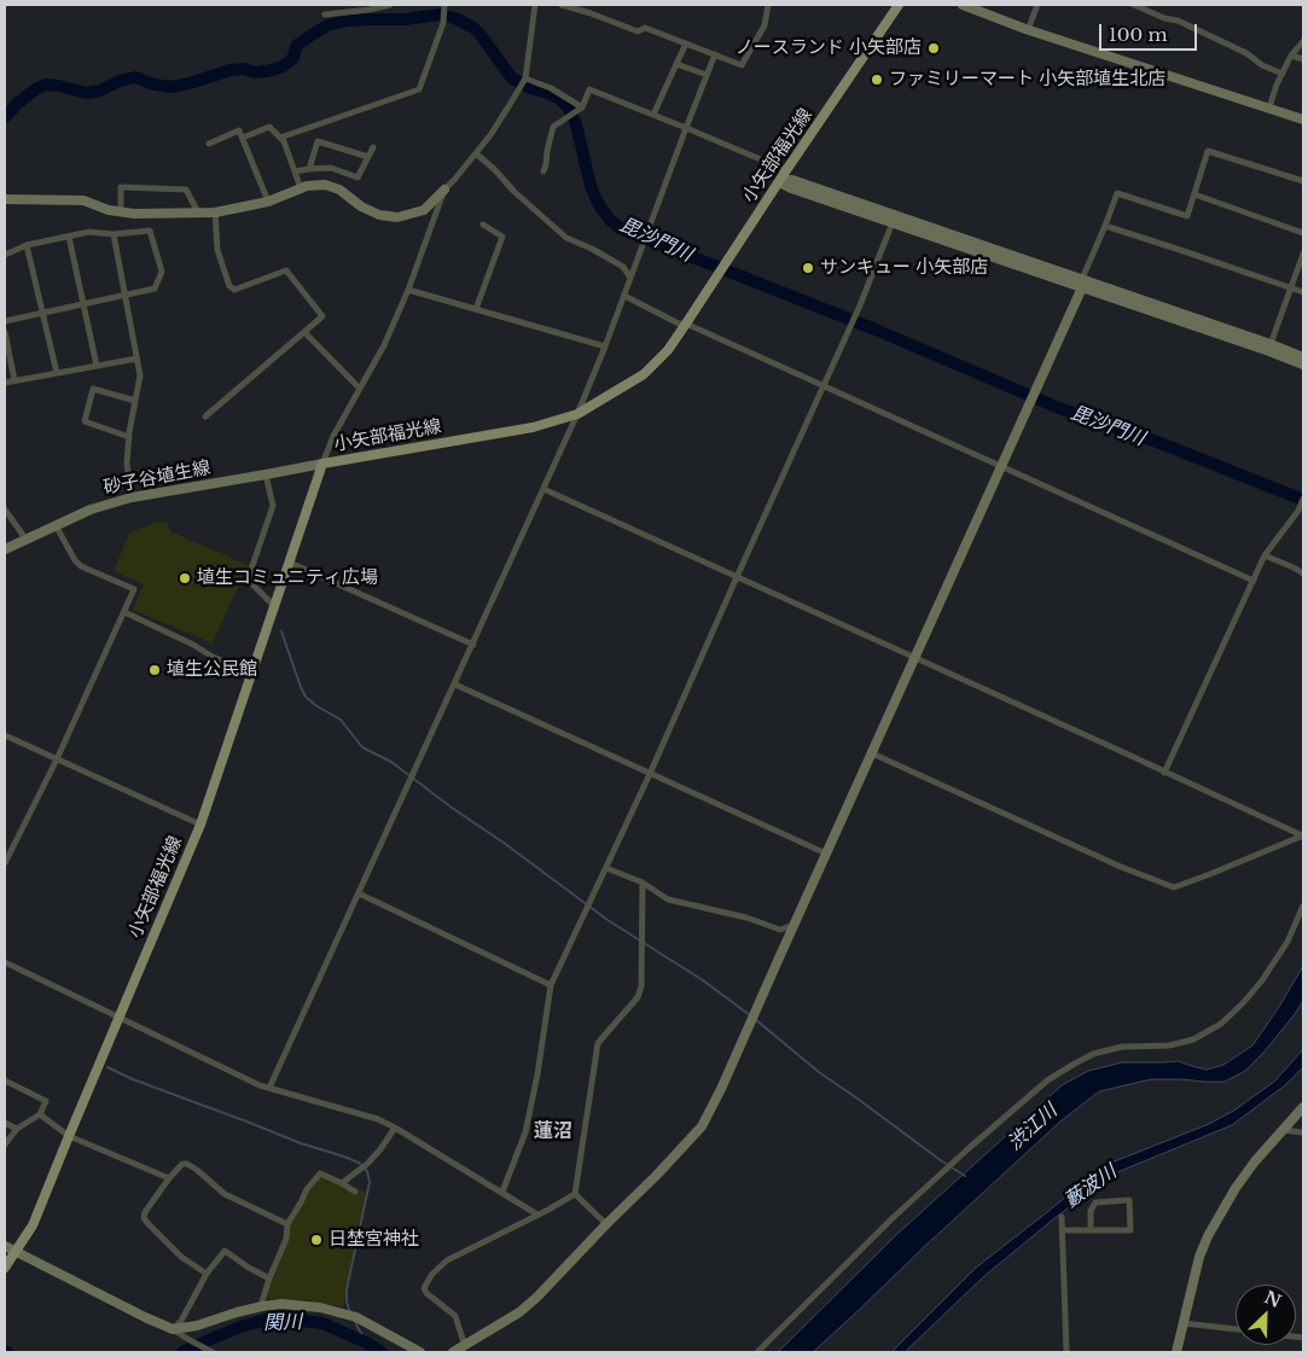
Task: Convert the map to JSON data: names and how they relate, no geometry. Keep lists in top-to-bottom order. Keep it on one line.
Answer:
{"streets":{"main road":["小矢部福光線"],"street":["砂子谷埴生線"]},"crossings":[["小矢部福光線","砂子谷埴生線"]],"districts":["蓮沼"],"water":["毘沙門川","渋江川","藪波川","関川"],"places":["ノースランド 小矢部店","ファミリーマート 小矢部埴生北店","サンキュー 小矢部店","埴生コミュニティ広場","埴生公民館","日埜宮神社"],"scale_bar":"100 m","north":"top right"}
